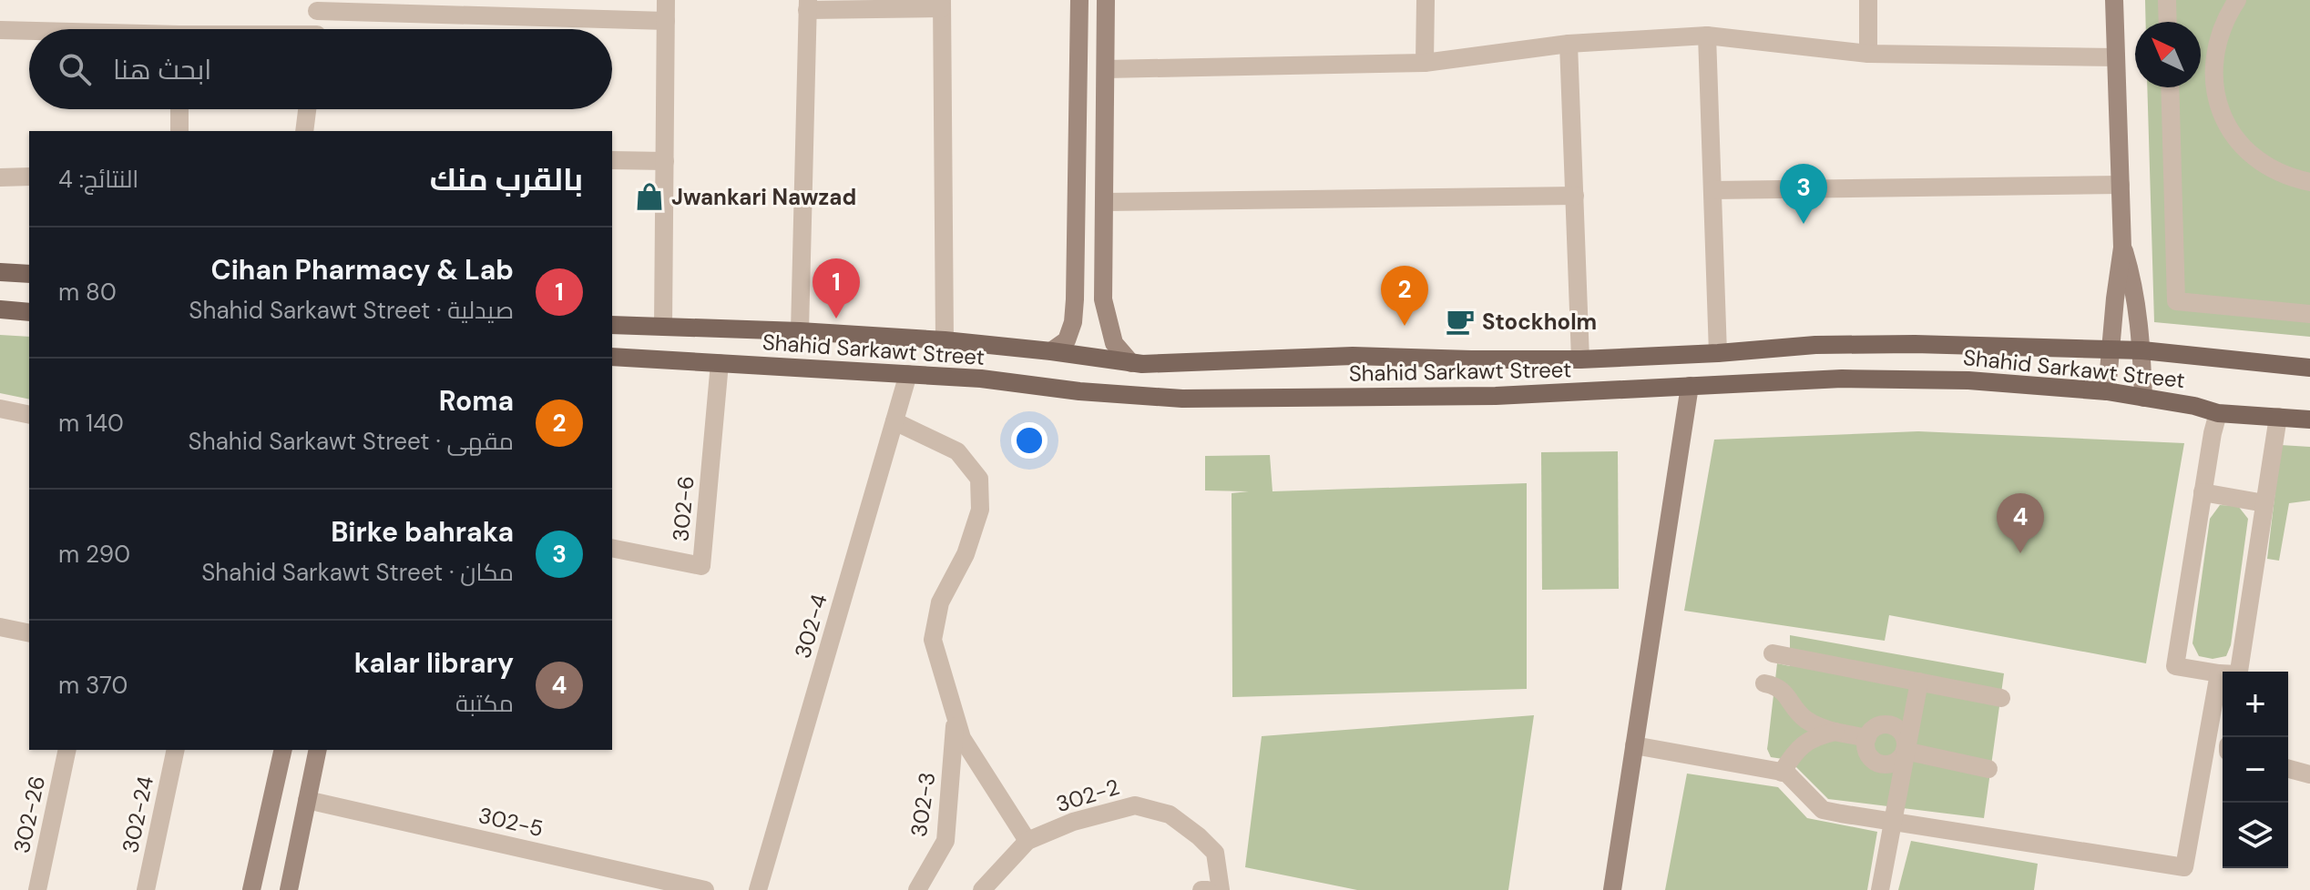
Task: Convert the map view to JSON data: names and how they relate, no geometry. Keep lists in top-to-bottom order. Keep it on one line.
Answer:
{"streets":{"main road":["Shahid Sarkawt Street"],"street":["302-6","302-4","302-2","302-3","302-26","302-24","302-5"]},"crossings":[["Shahid Sarkawt Street","302-6"],["Shahid Sarkawt Street","302-4"]],"places":{"shop":["Jwankari Nawzad"],"cafe":["Stockholm"]},"north":"top left","page":{"search":"ابحث هنا","heading":["بالقرب منك","النتائج: 4"],"pins":["3","1","2","4"],"list":[{"mark":"1","name":"Cihan Pharmacy & Lab","note":"صيدلية · Shahid Sarkawt Street","value":"80 m"},{"mark":"2","name":"Roma","note":"مقهى · Shahid Sarkawt Street","value":"140 m"},{"mark":"3","name":"Birke bahraka","note":"مكان · Shahid Sarkawt Street","value":"290 m"},{"mark":"4","name":"kalar library","note":"مكتبة","value":"370 m"}],"map_buttons":["+","−"]}}
